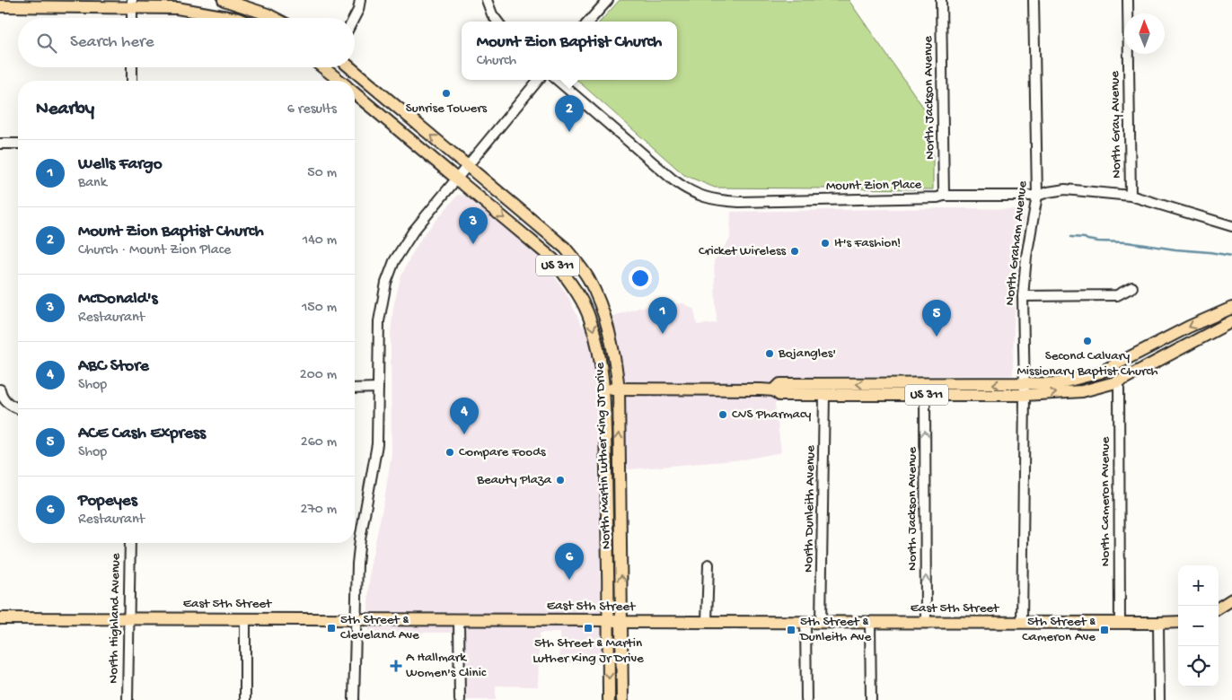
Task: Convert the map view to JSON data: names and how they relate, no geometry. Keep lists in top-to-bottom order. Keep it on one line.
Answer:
{"streets":{"main road":["US 311","North Martin Luther King Jr Drive","East 5th Street"],"street":["North Jackson Avenue","North Gray Avenue","Mount Zion Place","North Graham Avenue","North Cameron Avenue","North Dunleith Avenue","North Highland Avenue"]},"crossings":[["North Jackson Avenue","Mount Zion Place"],["North Jackson Avenue","US 311"],["North Jackson Avenue","East 5th Street"],["North Gray Avenue","Mount Zion Place"],["Mount Zion Place","North Graham Avenue"],["North Graham Avenue","US 311"],["North Graham Avenue","East 5th Street"],["US 311","North Martin Luther King Jr Drive"],["US 311","North Cameron Avenue"],["US 311","North Dunleith Avenue"],["North Martin Luther King Jr Drive","East 5th Street"],["North Cameron Avenue","East 5th Street"],["North Dunleith Avenue","East 5th Street"],["East 5th Street","North Highland Avenue"]],"one_way":["North Jackson Avenue"],"places":{"other":["Sunrise Towers","It's Fashion!","Cricket Wireless","Second Calvary Missionary Baptist Church","Bojangles'","CVS Pharmacy","Compare Foods","Beauty Plaza"],"transit":["5th Street & Cleveland Ave","5th Street & Martin Luther King Jr Drive","5th Street & Dunleith Ave","5th Street & Cameron Ave"],"health":["A Hallmark Women's Clinic"]},"north":"top","page":{"search":"Search here","popup":["Mount Zion Baptist Church","Church"],"heading":["Nearby","6 results"],"pins":["2","3","1","5","4","6"],"list":[{"mark":"1","name":"Wells Fargo","note":"Bank","value":"50 m"},{"mark":"2","name":"Mount Zion Baptist Church","note":"Church · Mount Zion Place","value":"140 m"},{"mark":"3","name":"McDonald's","note":"Restaurant","value":"150 m"},{"mark":"4","name":"ABC Store","note":"Shop","value":"200 m"},{"mark":"5","name":"ACE Cash Express","note":"Shop","value":"260 m"},{"mark":"6","name":"Popeyes","note":"Restaurant","value":"270 m"}],"map_buttons":["+","−"]}}
